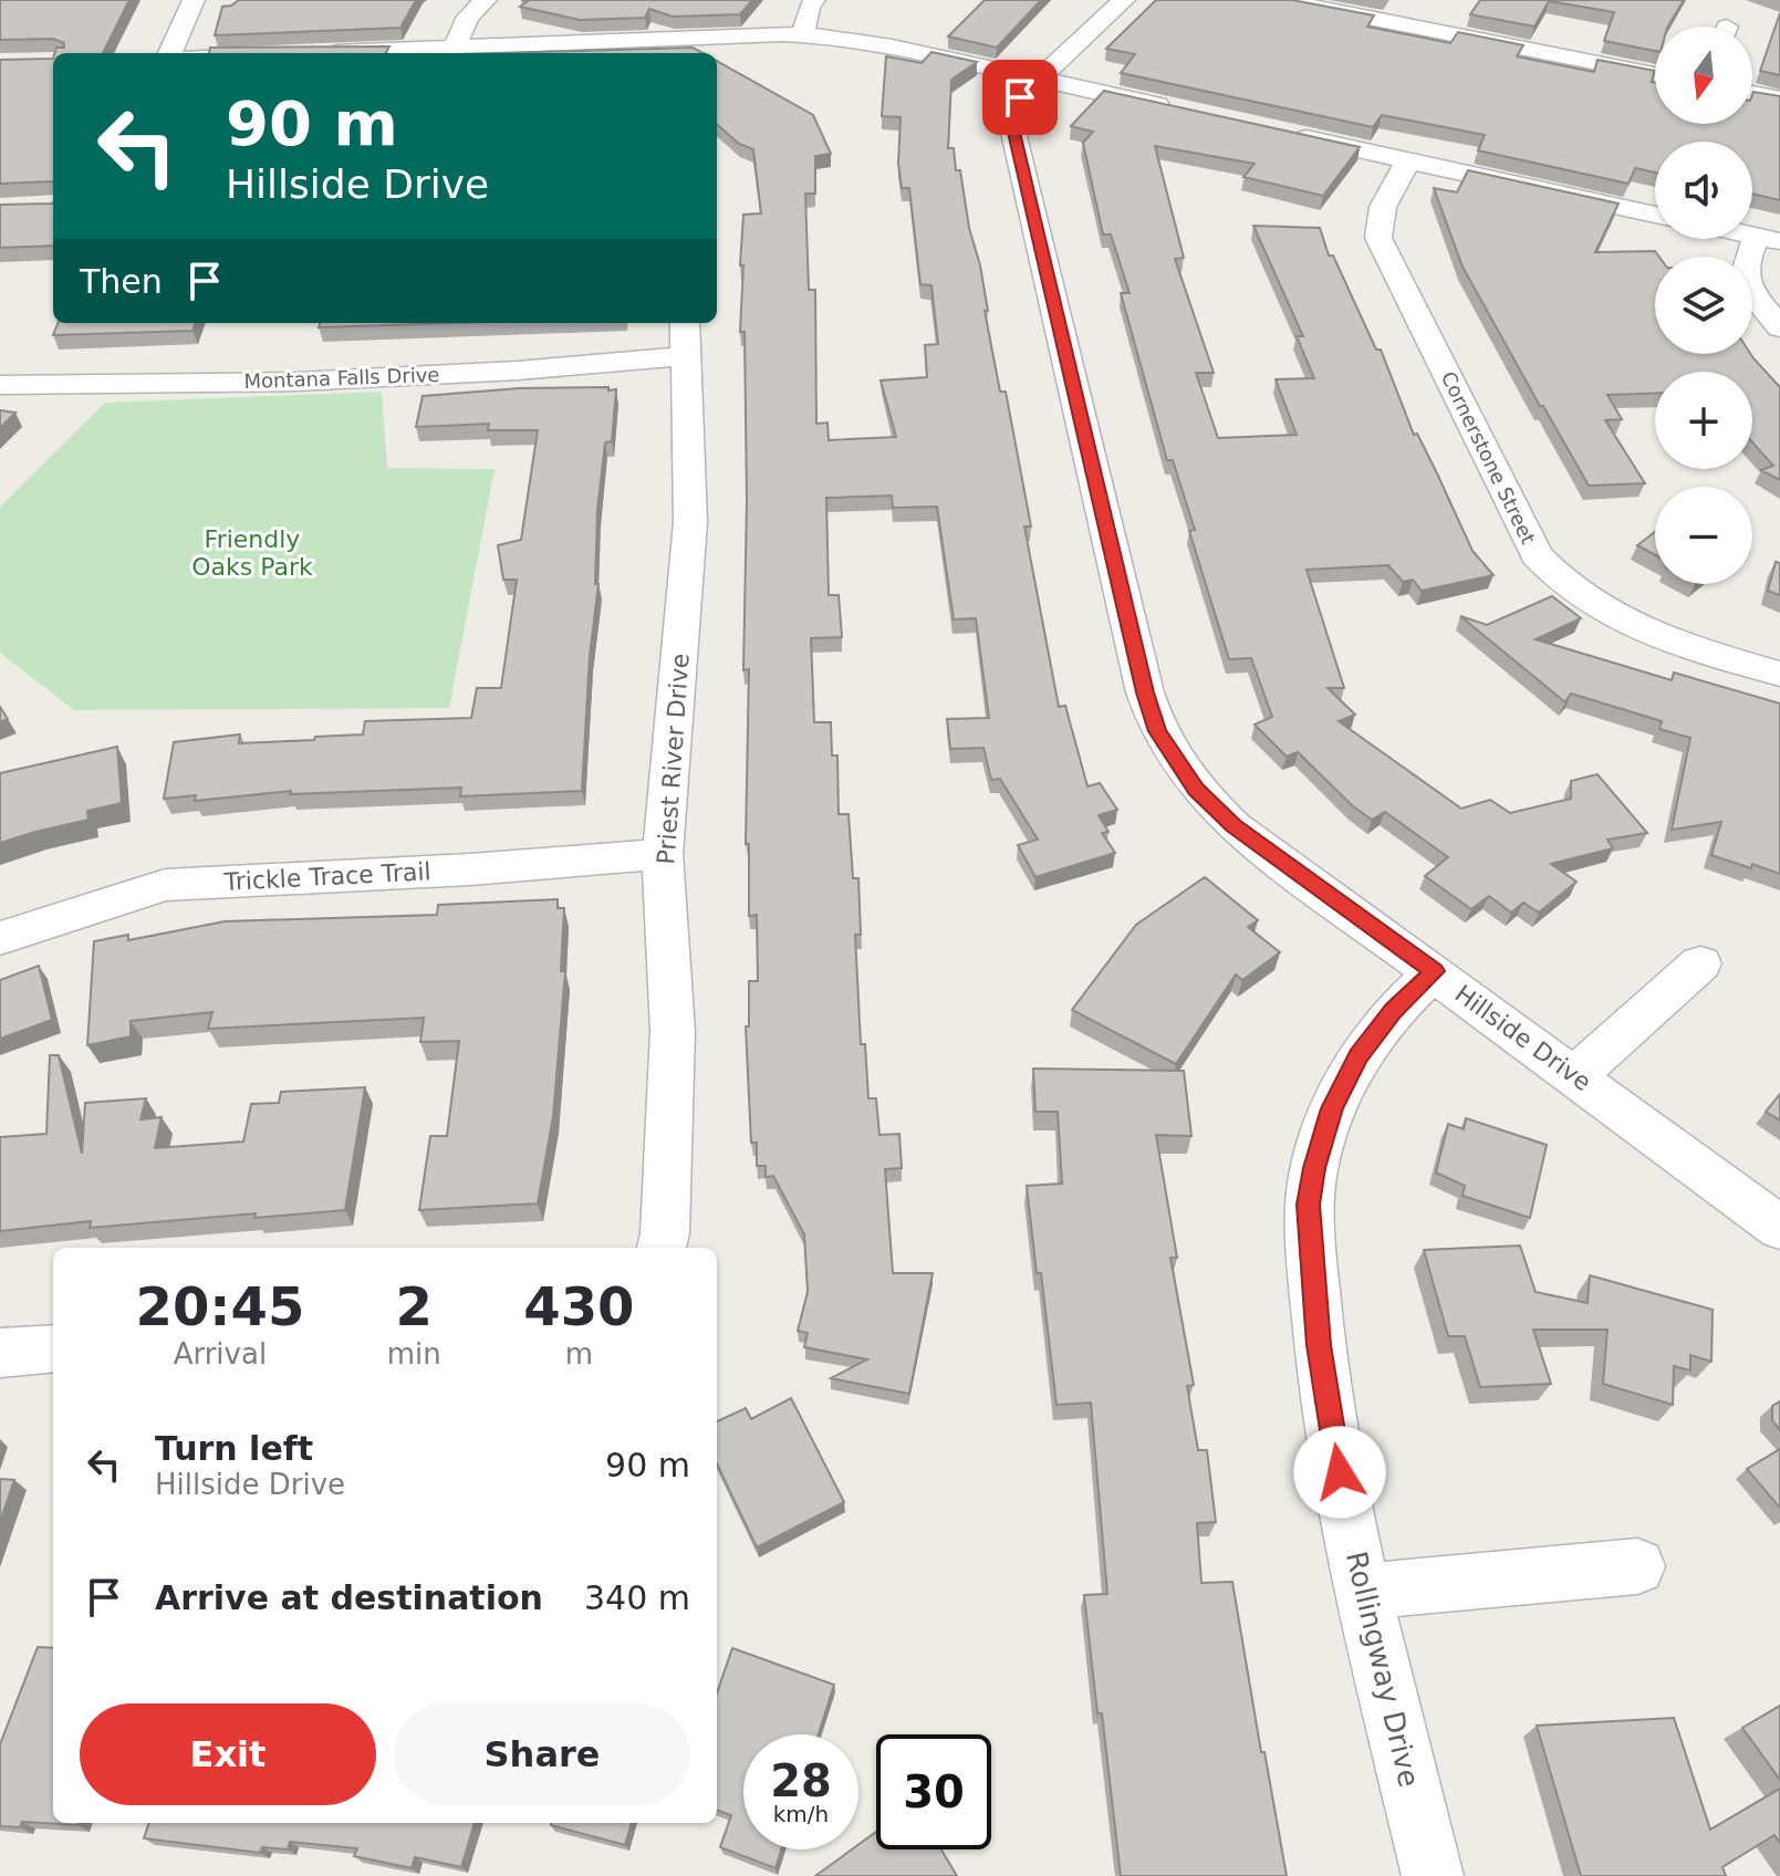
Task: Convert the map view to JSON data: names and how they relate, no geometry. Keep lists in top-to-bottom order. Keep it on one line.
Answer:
{"streets":{"street":["Montana Falls Drive","Cornerstone Street","Priest River Drive","Trickle Trace Trail","Hillside Drive","Rollingway Drive"]},"crossings":[["Montana Falls Drive","Priest River Drive"],["Priest River Drive","Trickle Trace Trail"],["Hillside Drive","Rollingway Drive"]],"parks":["Friendly Oaks Park"],"north":"bottom","page":{"map_buttons":["+","−"],"turn":["90 m","Hillside Drive"],"then":"Then","eta":["20:45","Arrival","2","min","430","m"],"list":[{"name":"Turn left","note":"Hillside Drive","value":"90 m"},{"name":"Arrive at destination","value":"340 m"}],"buttons":["Exit","Share"],"speed":"28 km/h","limit":"30"}}
